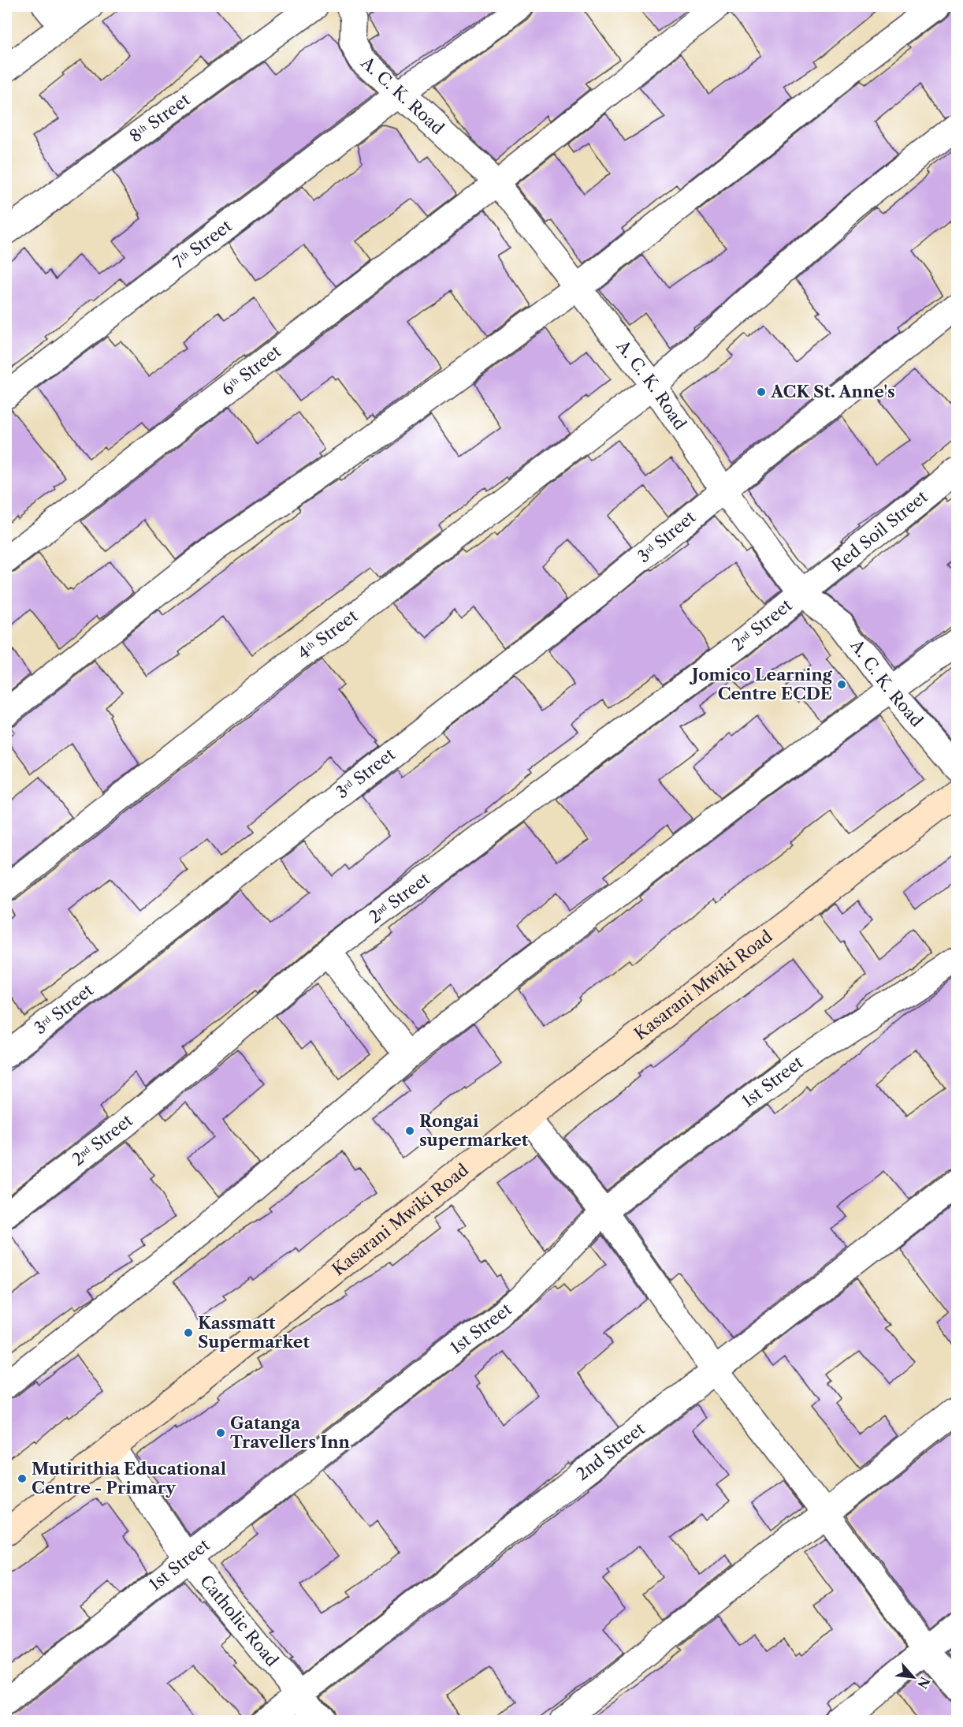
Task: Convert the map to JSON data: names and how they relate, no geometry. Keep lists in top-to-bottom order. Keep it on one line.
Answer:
{"streets":{"main road":["Kasarani Mwiki Road"],"street":["A. C. K. Road","8ᵗʰ Street","7ᵗʰ Street","6ᵗʰ Street","Red Soil Street","3ʳᵈ Street","2ⁿᵈ Street","4ᵗʰ Street","1st Street","2nd Street","Catholic Road"]},"crossings":[["A. C. K. Road","7ᵗʰ Street"],["A. C. K. Road","6ᵗʰ Street"],["A. C. K. Road","Red Soil Street"],["A. C. K. Road","3ʳᵈ Street"],["A. C. K. Road","2ⁿᵈ Street"],["A. C. K. Road","4ᵗʰ Street"],["Red Soil Street","2ⁿᵈ Street"],["Kasarani Mwiki Road","Catholic Road"],["1st Street","Catholic Road"],["2nd Street","Catholic Road"]],"places":["ACK St. Anne's","Jomico Learning Centre ECDE","Rongai supermarket","Kassmatt Supermarket","Gatanga Travellers Inn","Mutirithia Educational Centre - Primary"],"north":"bottom right"}
